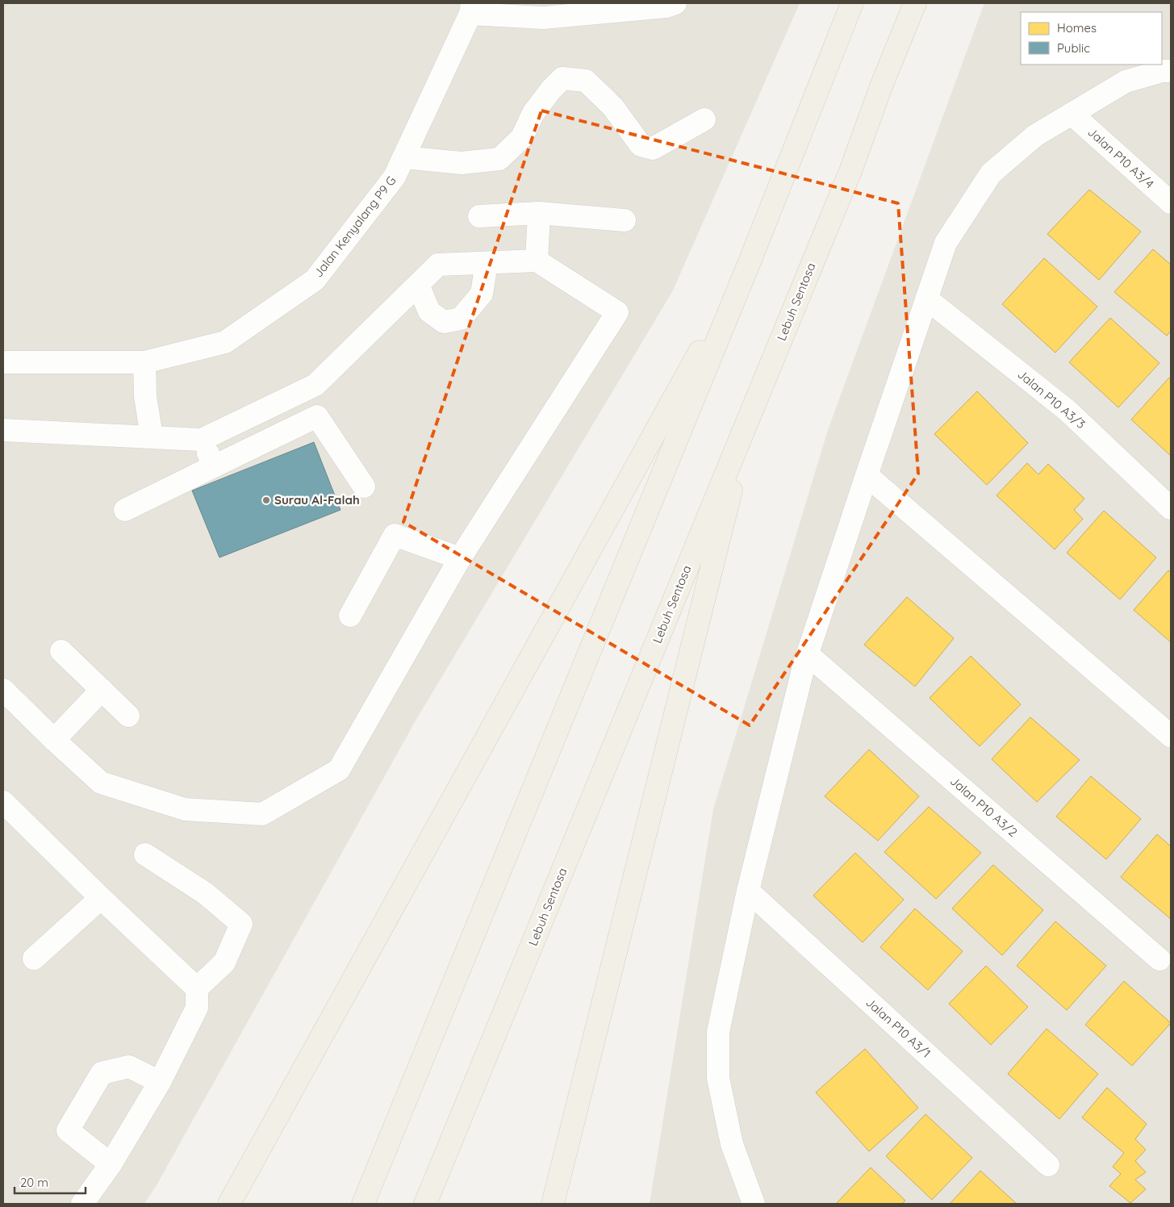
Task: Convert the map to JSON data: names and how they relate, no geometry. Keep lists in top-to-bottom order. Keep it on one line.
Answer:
{"streets":{"main road":["Lebuh Sentosa"],"street":["Jalan P10 A3/4","Jalan Kenyalang P9 G","Jalan P10 A3/3","Jalan P10 A3/2","Jalan P10 A3/1"]},"places":["Surau Al-Falah"],"legend":["Homes","Public"],"scale_bar":"20 m"}
